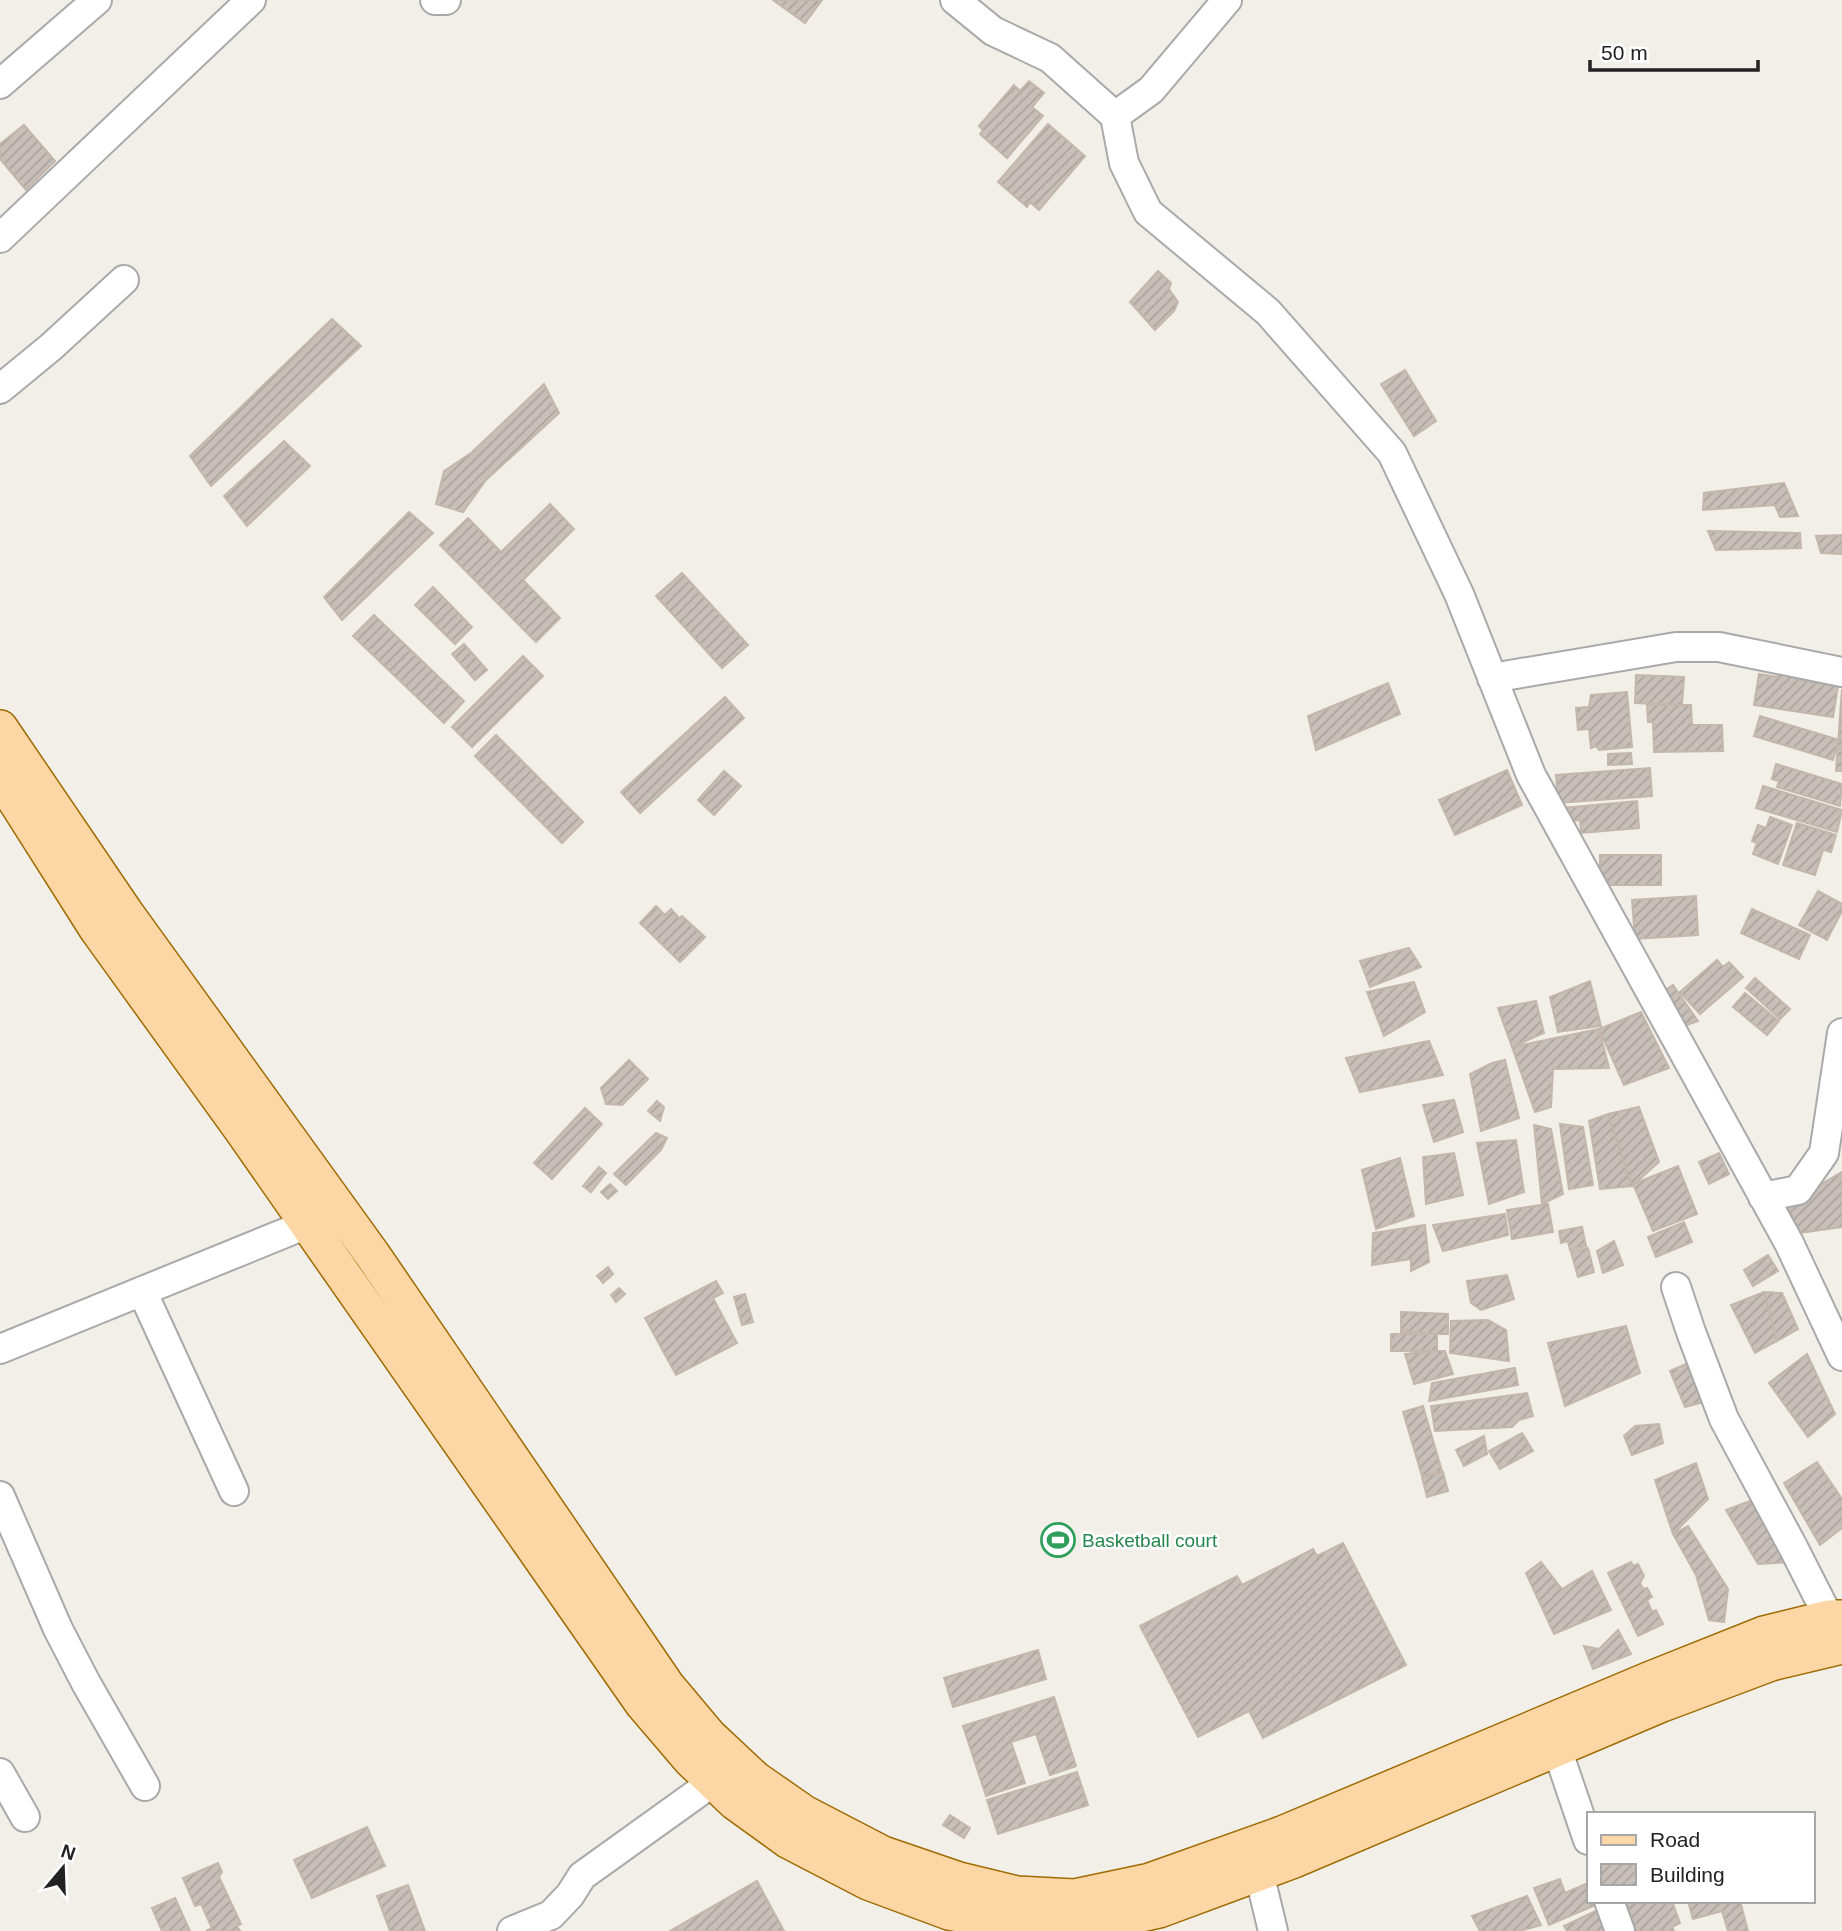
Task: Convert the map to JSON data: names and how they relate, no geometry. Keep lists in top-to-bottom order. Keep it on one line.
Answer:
{"places":{"sports":["Basketball court"]},"legend":["Road","Building"],"scale_bar":"50 m","north":"top"}
